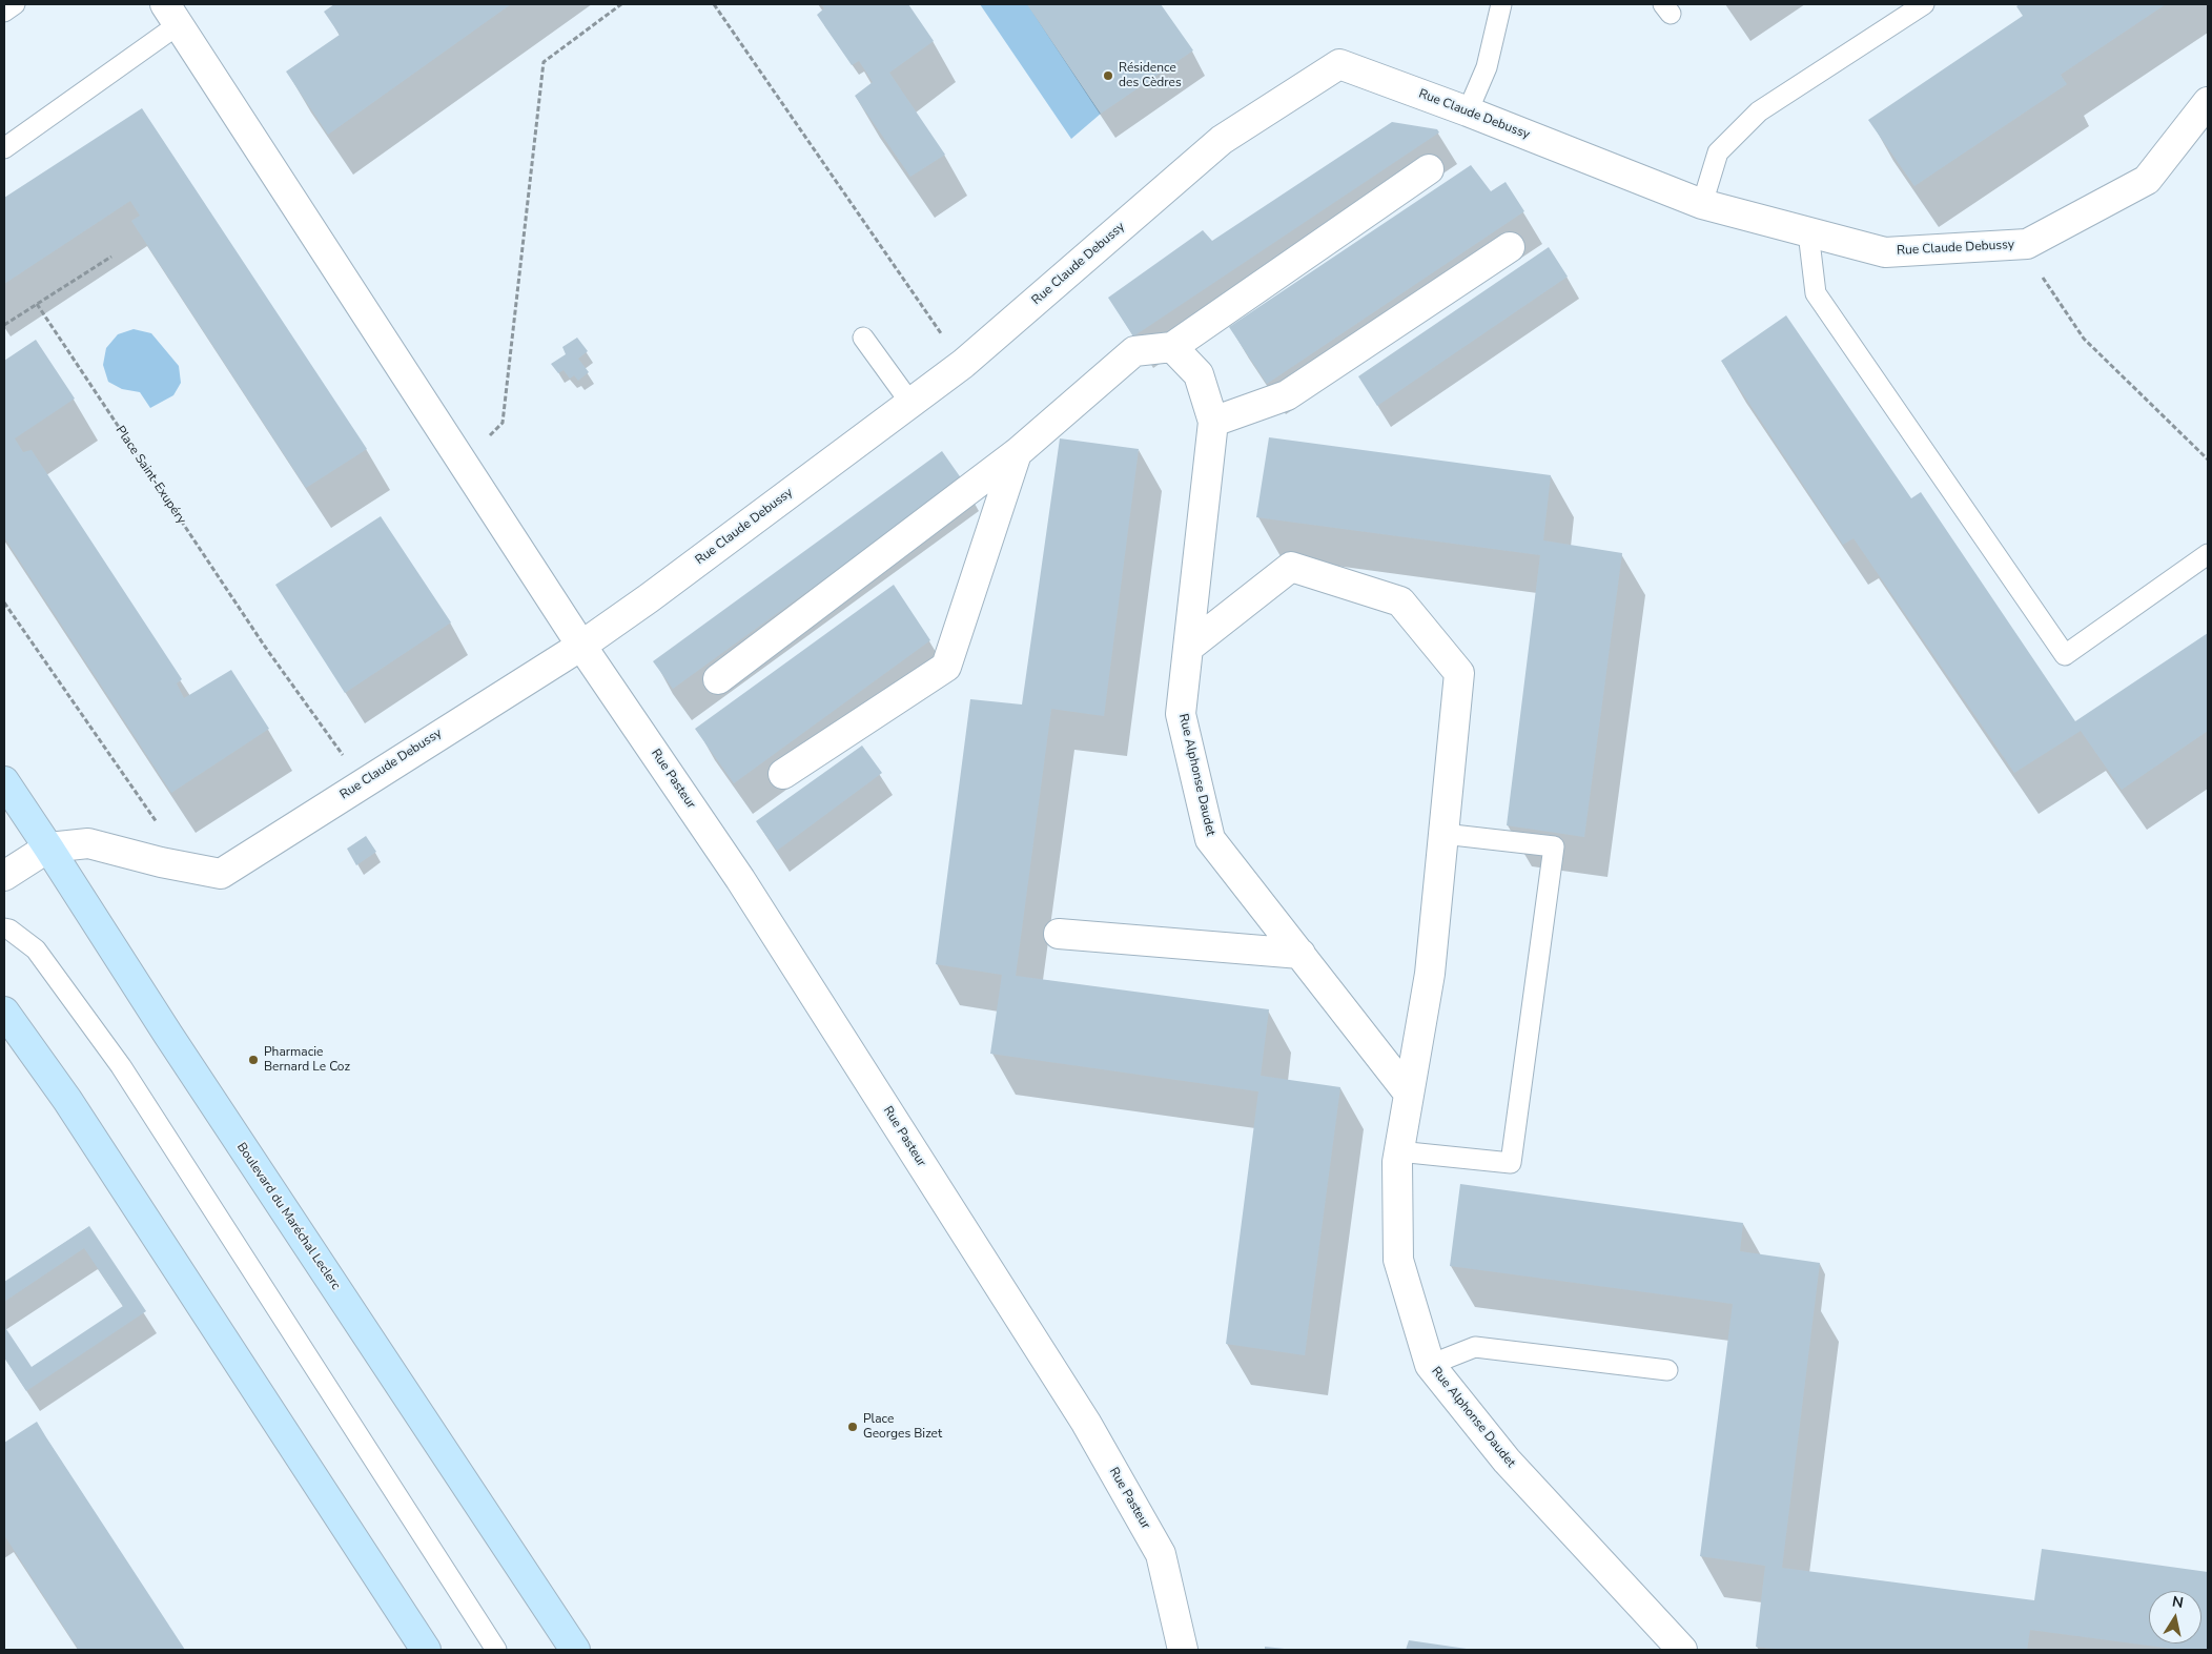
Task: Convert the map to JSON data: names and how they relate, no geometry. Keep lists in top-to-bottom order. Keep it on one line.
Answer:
{"streets":{"main road":["Boulevard du Maréchal Leclerc"],"street":["Rue Claude Debussy","Rue Alphonse Daudet","Rue Pasteur"],"path":["Place Saint-Exupéry"]},"crossings":[["Rue Claude Debussy","Place Saint-Exupéry"],["Rue Claude Debussy","Rue Pasteur"],["Rue Claude Debussy","Boulevard du Maréchal Leclerc"]],"places":["Résidence des Cèdres","Pharmacie Bernard Le Coz","Place Georges Bizet"],"north":"top"}
